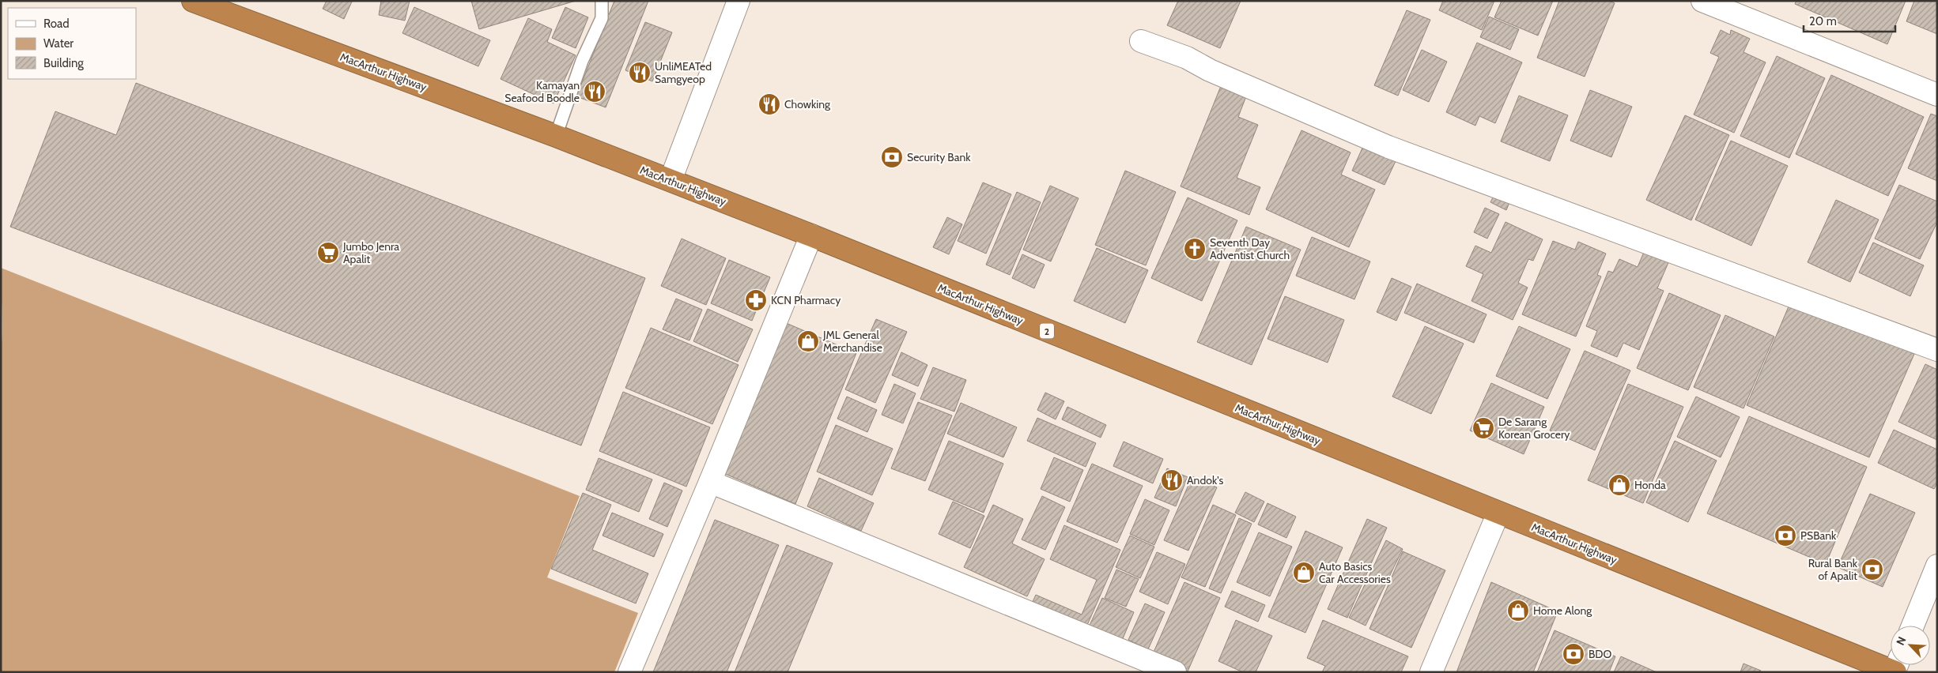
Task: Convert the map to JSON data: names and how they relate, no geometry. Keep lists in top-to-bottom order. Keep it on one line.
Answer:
{"streets":{"highway":["MacArthur Highway","2"]},"places":{"restaurant":["UnliMEATed Samgyeop","Kamayan Seafood Boodle","Chowking","Andok's"],"bank":["Security Bank","PSBank","Rural Bank of Apalit","BDO"],"church":["Seventh Day Adventist Church"],"supermarket":["Jumbo Jenra Apalit","De Sarang Korean Grocery"],"pharmacy":["KCN Pharmacy"],"shop":["JML General Merchandise","Honda","Auto Basics Car Accessories","Home Along"]},"legend":["Road","Water","Building"],"scale_bar":"20 m","north":"top left"}
